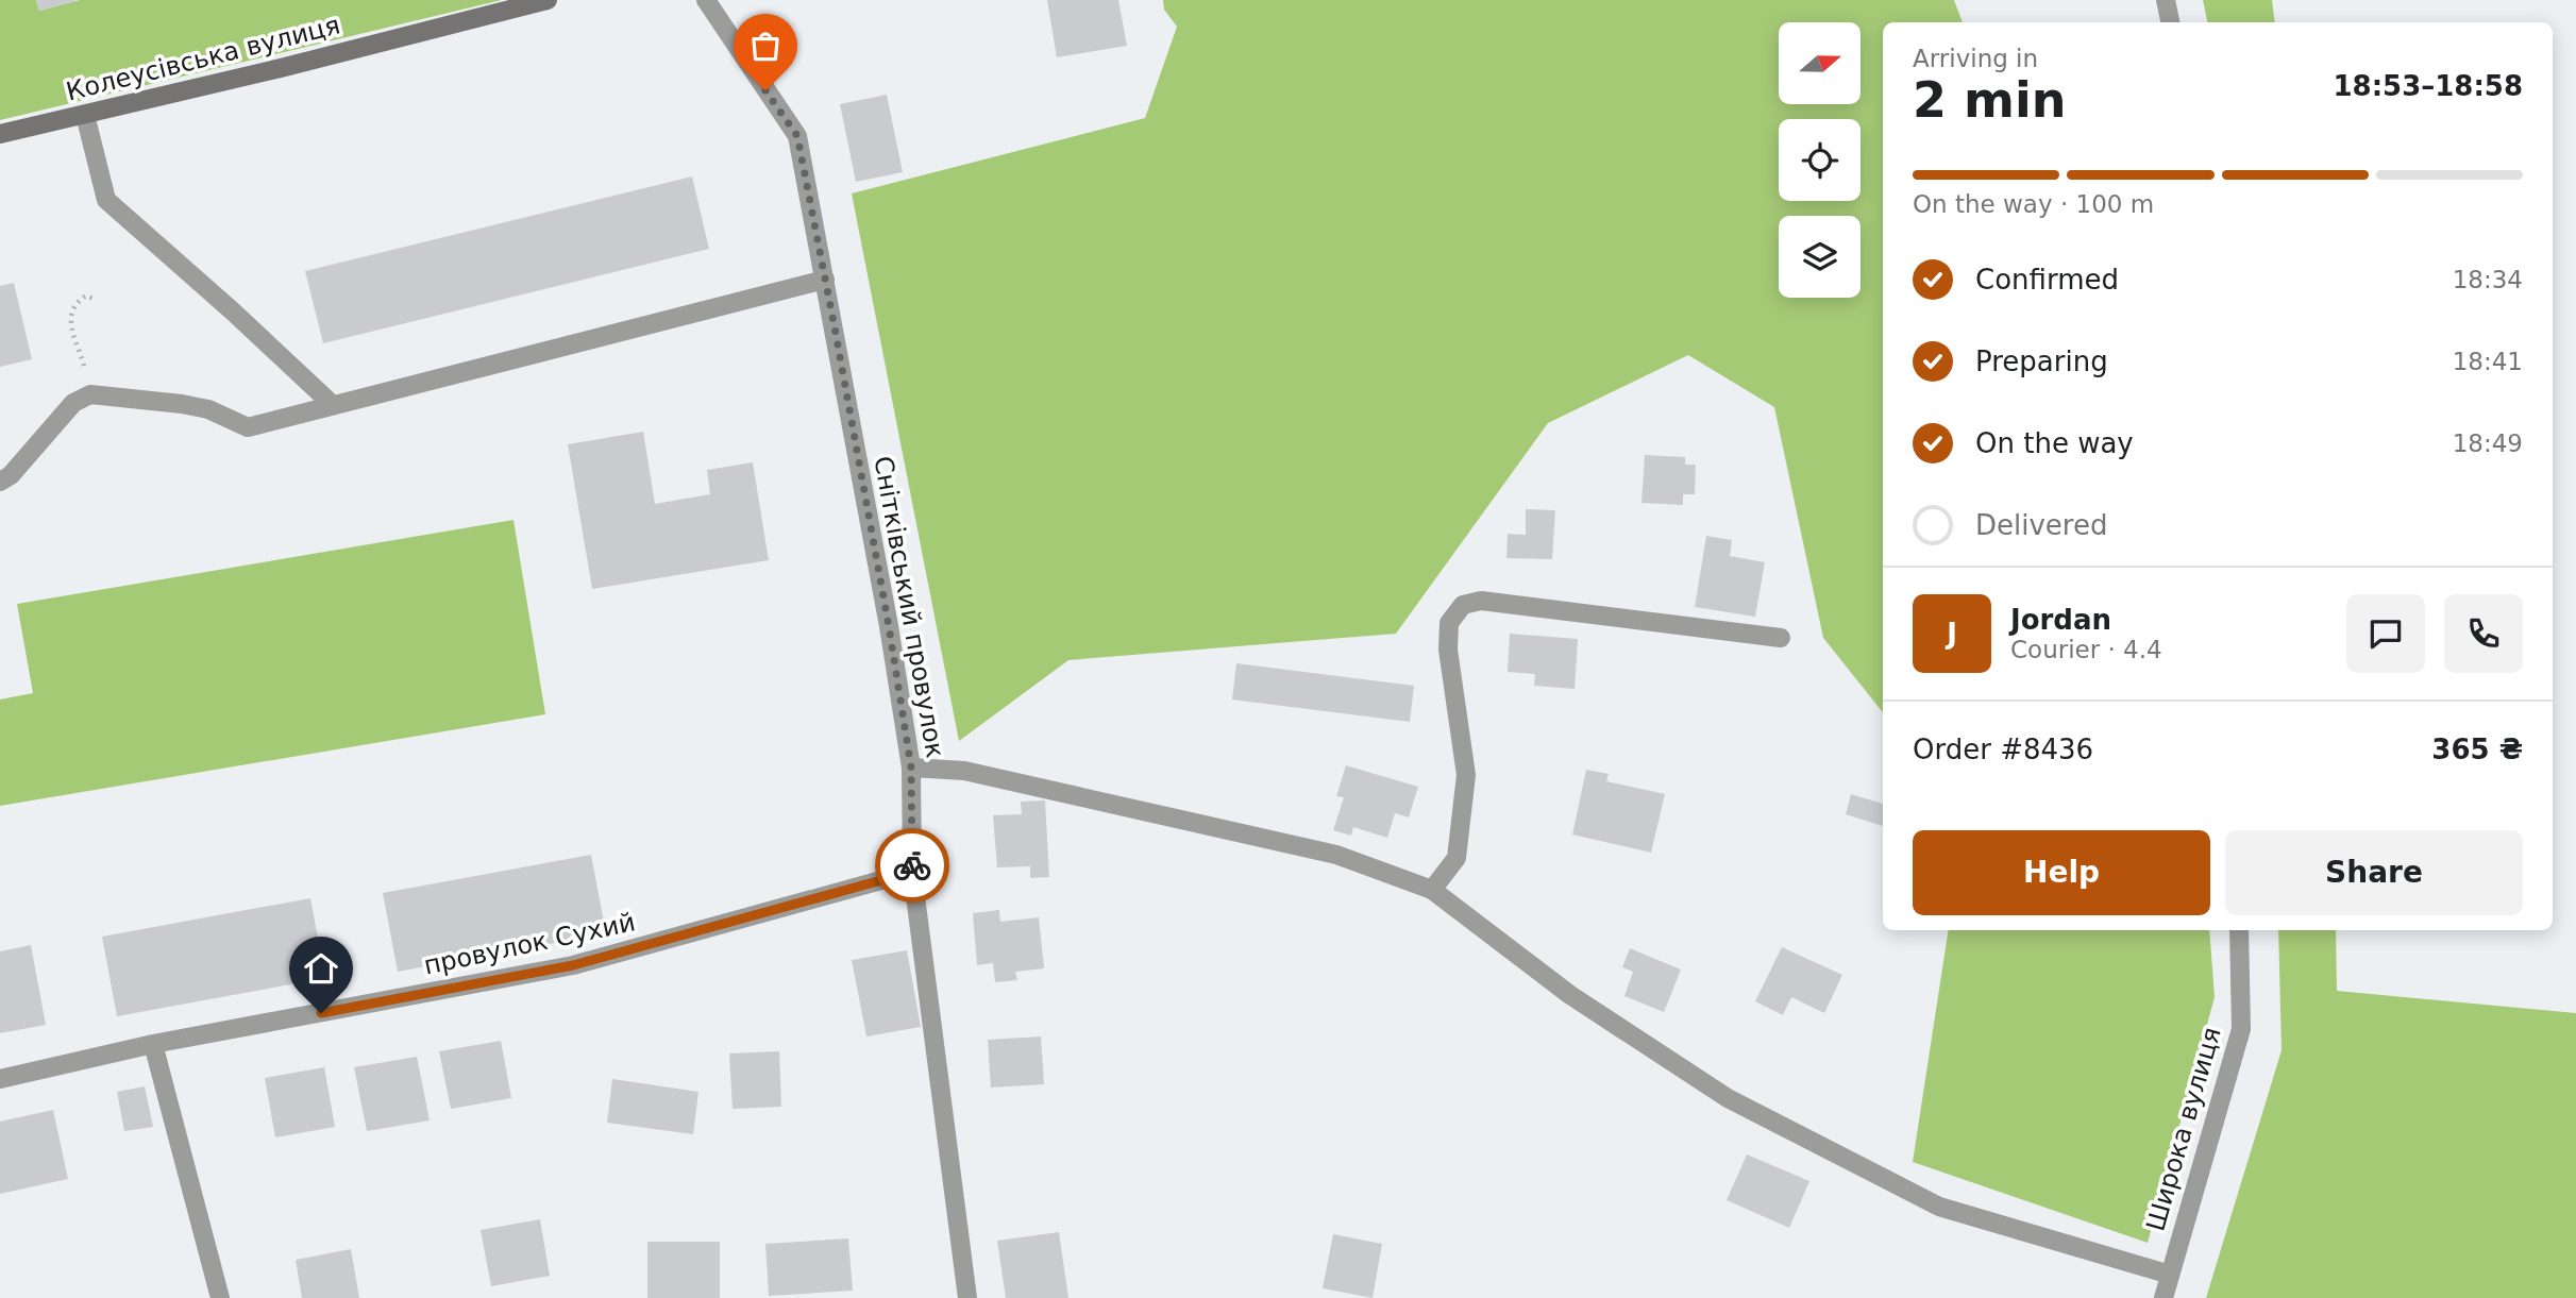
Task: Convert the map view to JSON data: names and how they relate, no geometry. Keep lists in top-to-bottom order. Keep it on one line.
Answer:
{"streets":{"street":["Колеусівська вулиця","Снітківський провулок","провулок Сухий","Широка вулиця"]},"crossings":[["Снітківський провулок","провулок Сухий"]],"north":"right","page":{"heading":["2 min","Arriving in","18:53–18:58"],"panel":["Jordan","Courier · 4.4","Order #8436","365 ₴"],"bar":"On the way · 100 m","list":[["Confirmed","18:34"],["Preparing","18:41"],["On the way","18:49"],"Delivered"],"round":"J","buttons":["Help","Share"]}}
